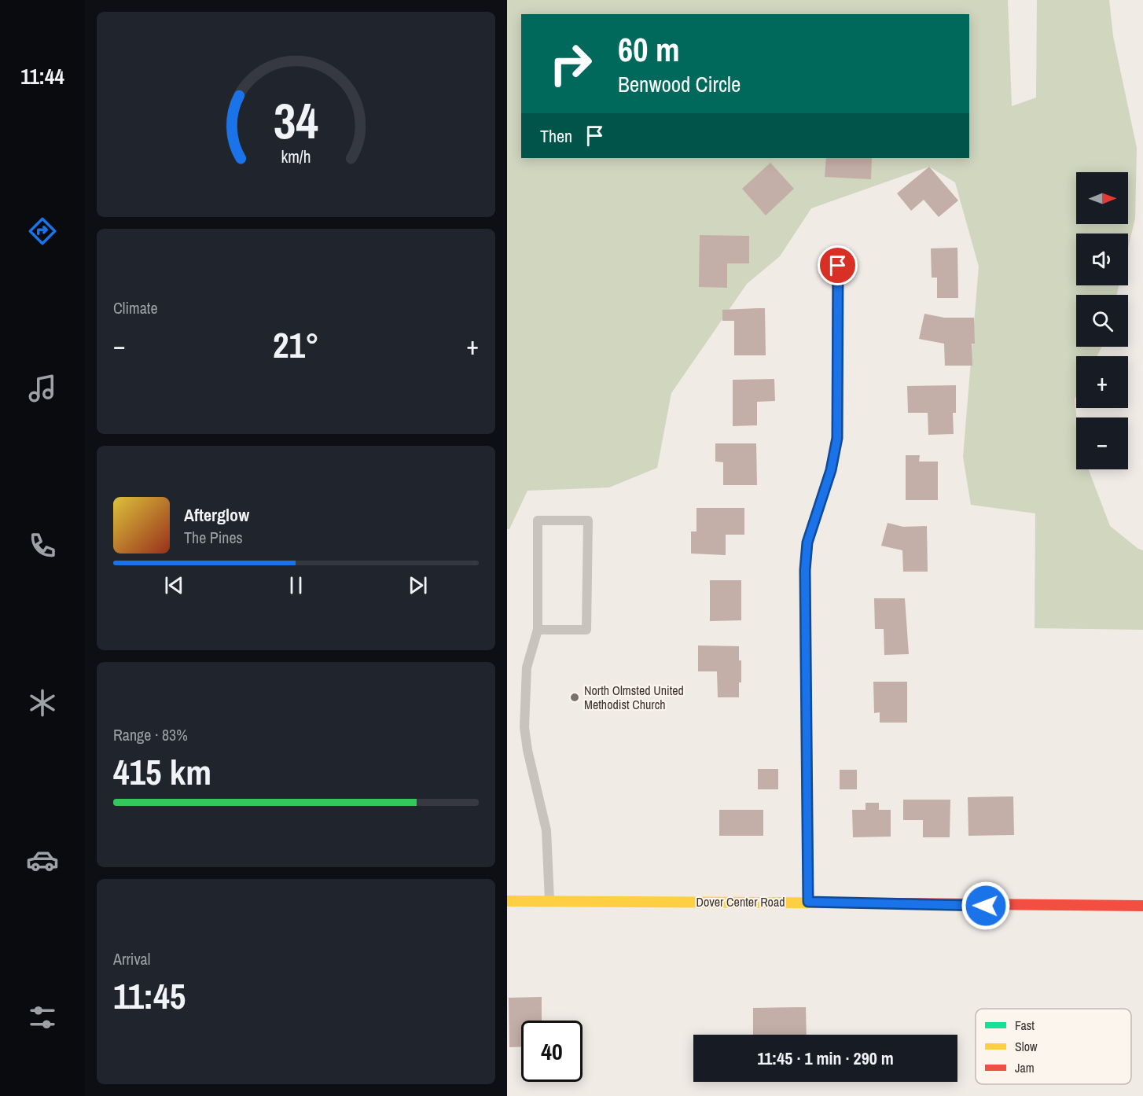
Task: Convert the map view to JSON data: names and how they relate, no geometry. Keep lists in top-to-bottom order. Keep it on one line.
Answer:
{"streets":{"street":["Dover Center Road"]},"places":["North Olmsted United Methodist Church"],"legend":["Fast","Slow","Jam"],"north":"right","page":{"tabs":"11:44","turn":["60 m","Benwood Circle"],"then":"Then","map_buttons":["+","−"],"tile":["Climate",["Range · 83%","415 km"],["Arrival","11:45"]],"heat":["−","21°","+"],"song":["Afterglow","The Pines"],"limit":"40","trip":"11:45 · 1 min · 290 m","gauge":["34","km/h"]}}
